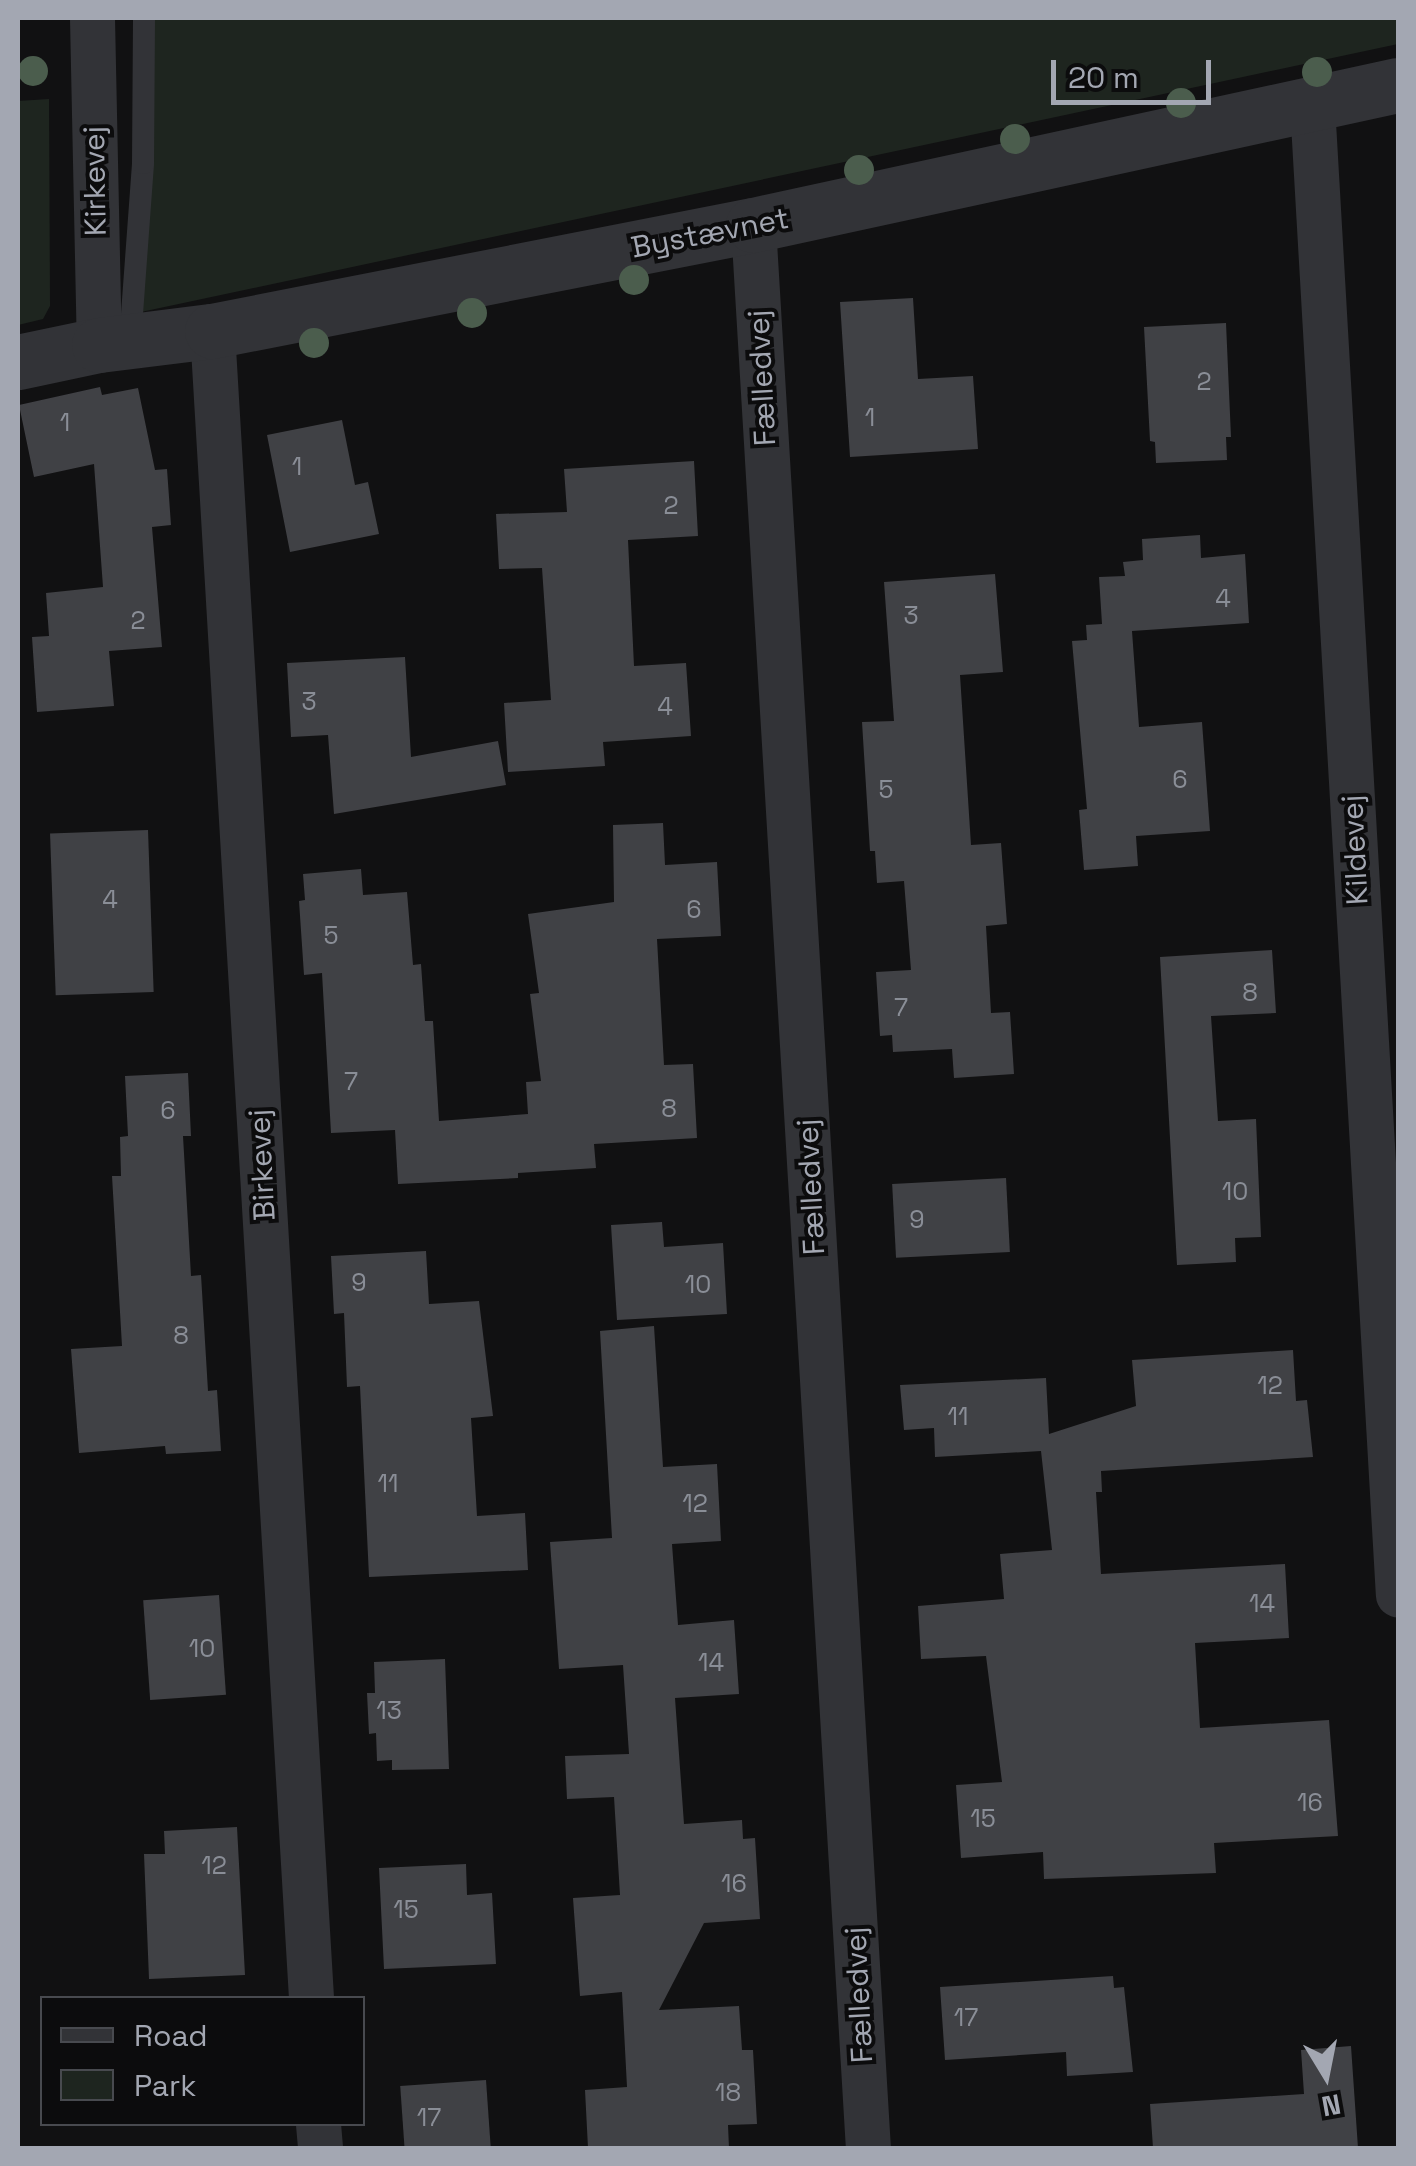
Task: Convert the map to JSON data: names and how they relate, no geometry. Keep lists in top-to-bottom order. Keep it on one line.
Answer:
{"streets":{"street":["Kirkevej","Bystævnet","Fælledvej","Kildevej","Birkevej"]},"crossings":[["Kirkevej","Bystævnet"],["Bystævnet","Fælledvej"],["Bystævnet","Kildevej"],["Bystævnet","Birkevej"]],"house_numbers":["2","1","1","1","2","4","3","2","3","4","6","5","4","6","5","8","7","7","8","6","10","9","9","10","8","12","11","11","12","14","10","14","13","16","15","12","16","15","17","18","17"],"legend":["Road","Park"],"scale_bar":"20 m","north":"bottom"}
